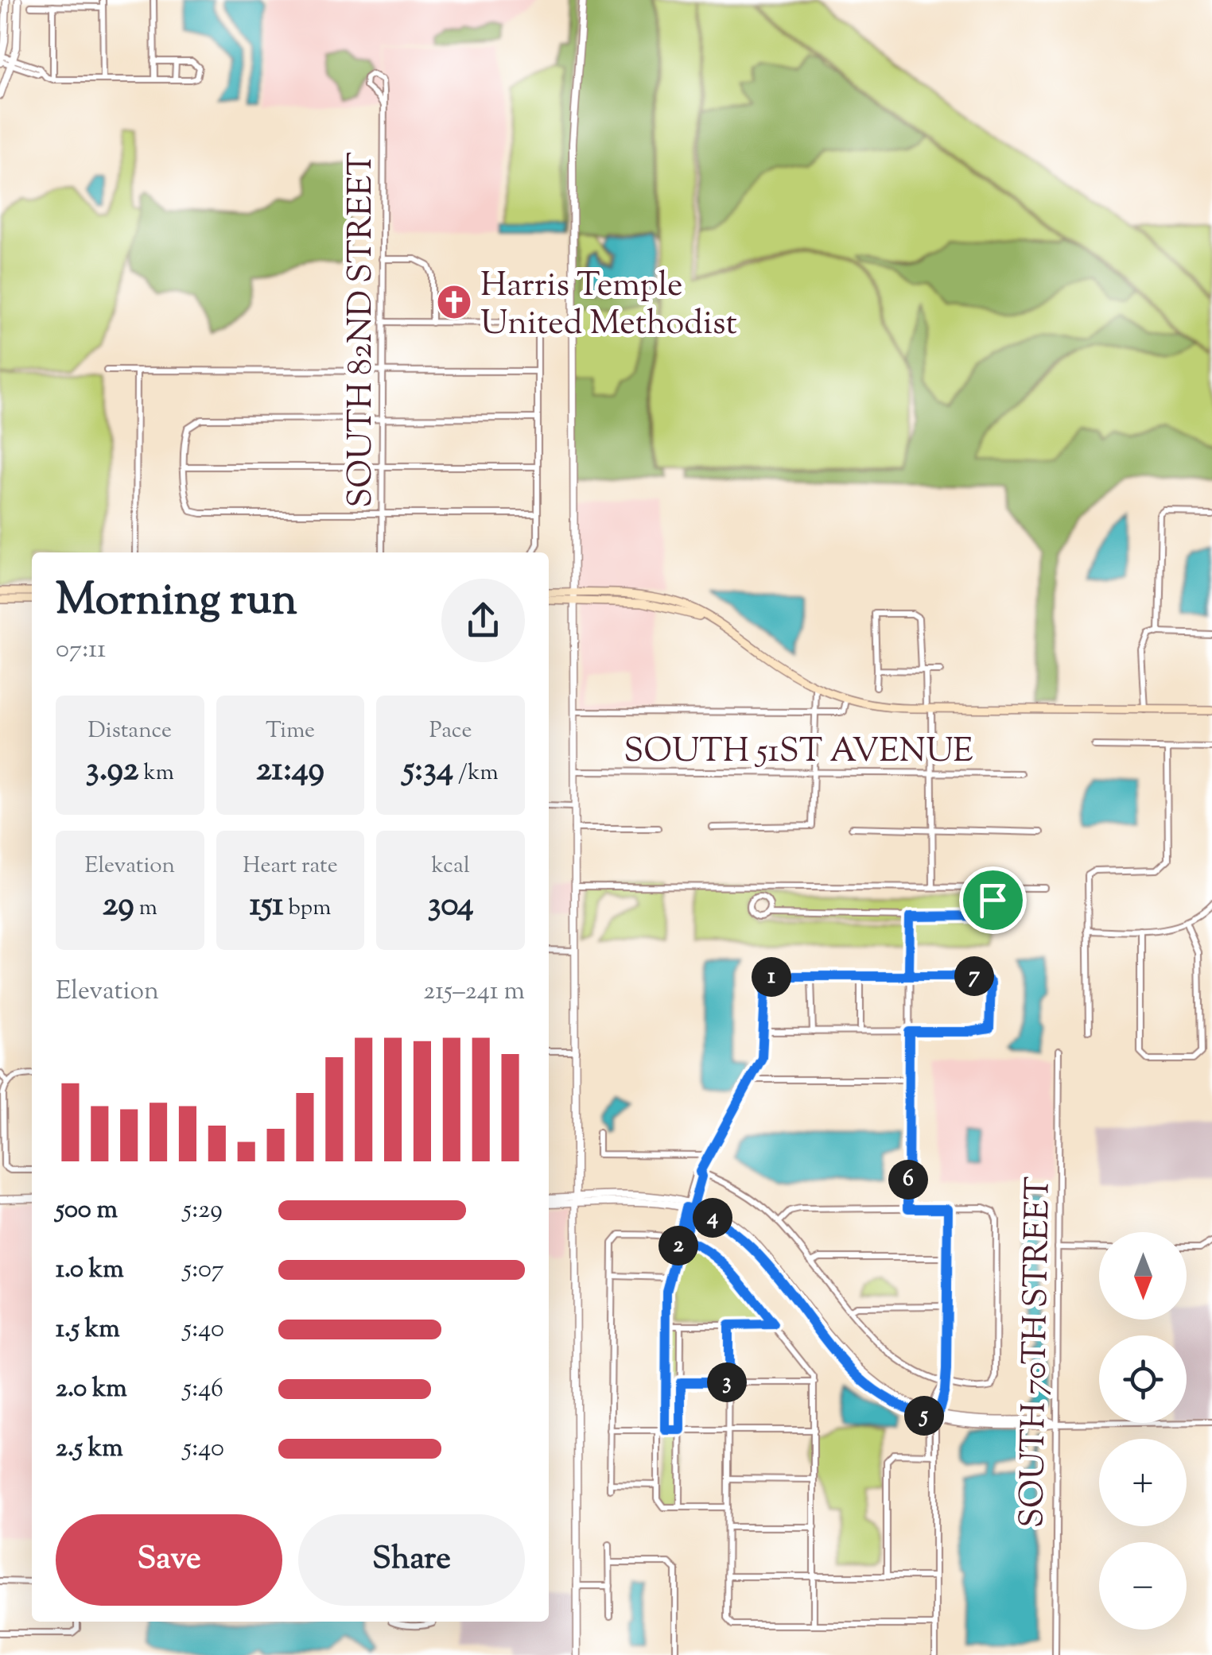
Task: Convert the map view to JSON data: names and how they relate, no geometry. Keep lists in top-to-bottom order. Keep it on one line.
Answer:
{"streets":{"street":["SOUTH 82ND STREET","SOUTH 51ST AVENUE","SOUTH 70TH STREET"]},"places":{"church":["Harris Temple United Methodist"]},"north":"bottom","page":{"heading":["Morning run","07:11"],"stats":[["Distance","3.92 km"],["Time","21:49"],["Pace","5:34 /km"],["Elevation","29 m"],["Heart rate","151 bpm"],["kcal","304"]],"pins":["7","1","6","4","2","3","5"],"chart":["Elevation","215–241 m"],"list":[{"name":"500 m","note":"5:29"},{"name":"1.0 km","note":"5:07"},{"name":"1.5 km","note":"5:40"},{"name":"2.0 km","note":"5:46"},{"name":"2.5 km","note":"5:40"}],"map_buttons":["+","−"],"buttons":["Save","Share"]}}
